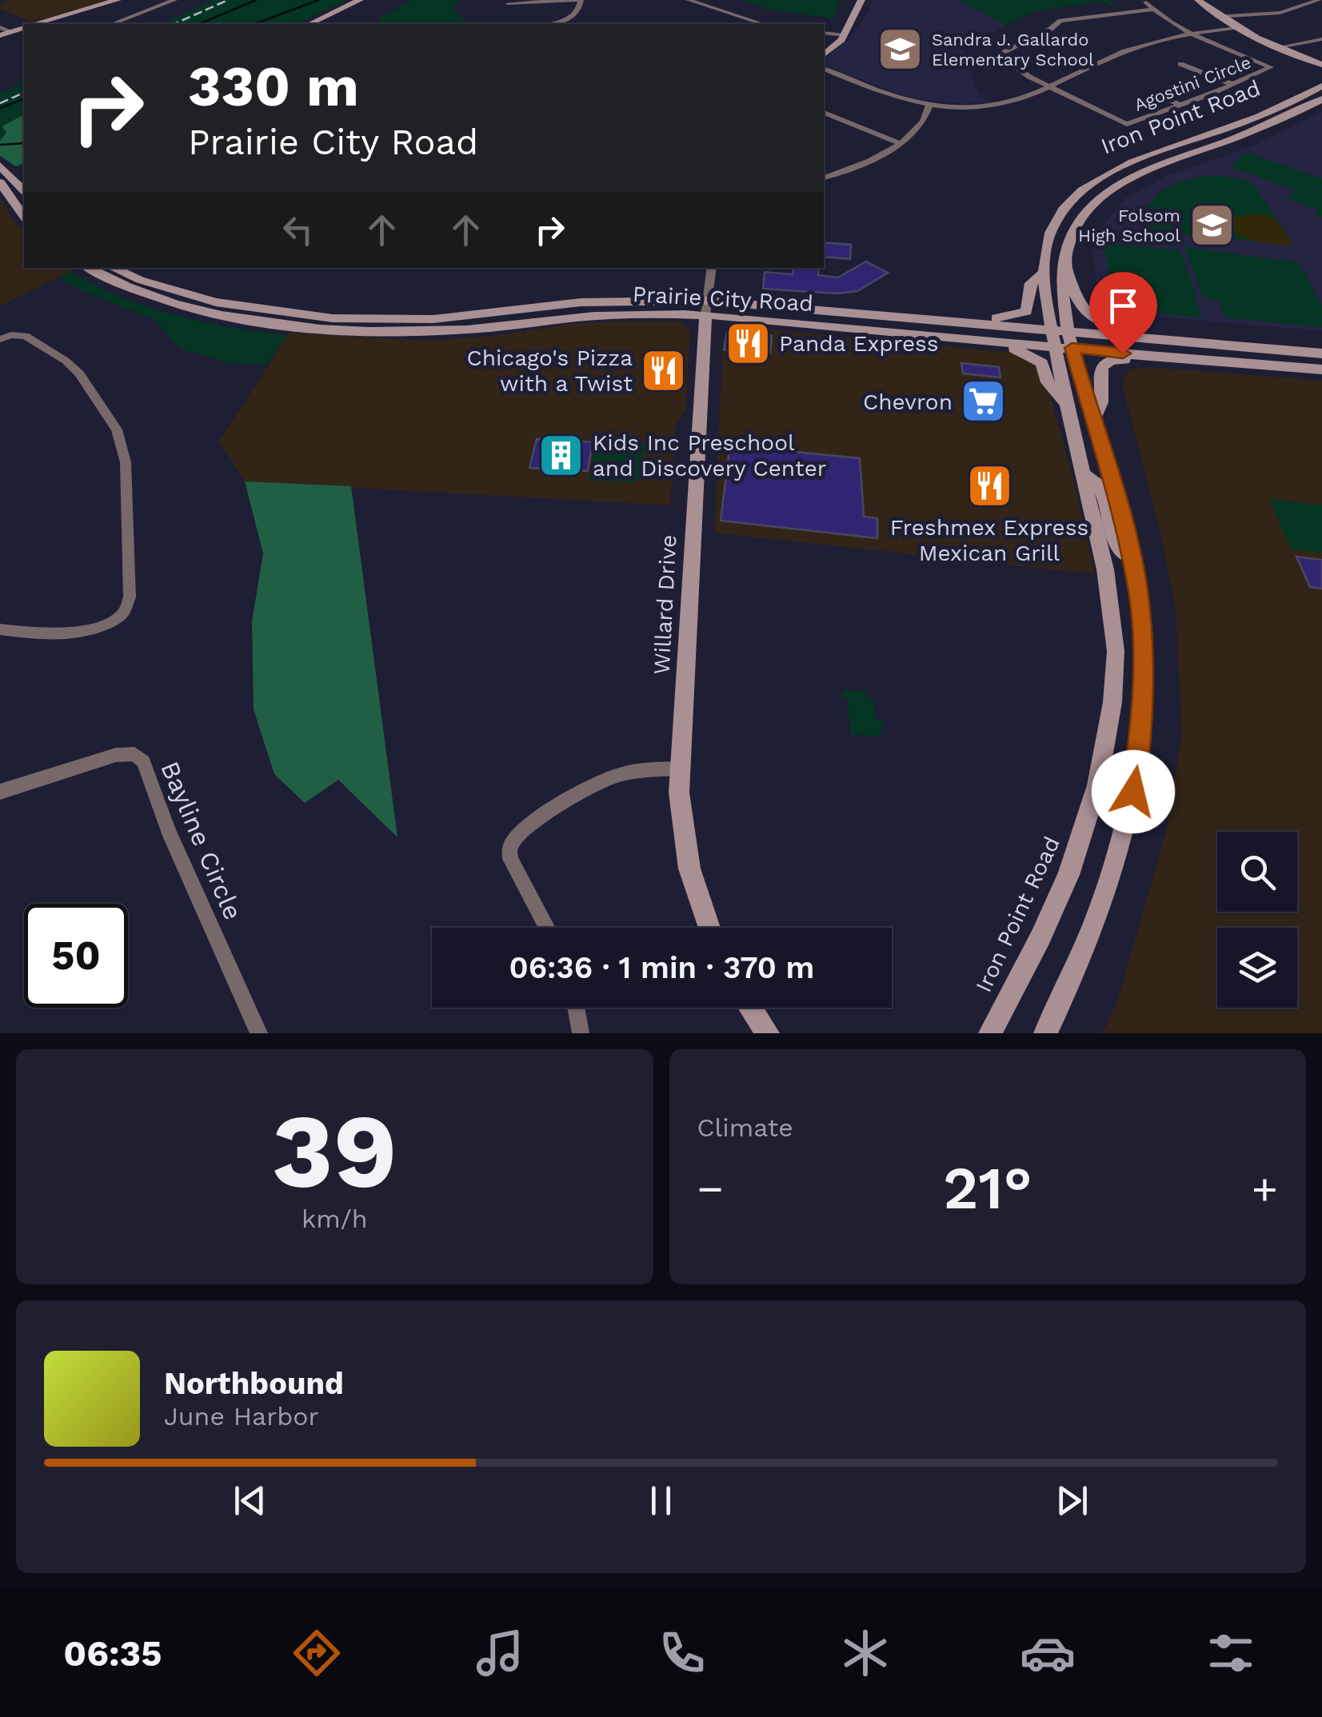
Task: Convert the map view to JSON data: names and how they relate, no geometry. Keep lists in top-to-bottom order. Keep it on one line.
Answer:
{"streets":{"main road":["Iron Point Road","Prairie City Road","Willard Drive"],"street":["Agostini Circle","Bayline Circle"]},"crossings":[["Iron Point Road","Prairie City Road"],["Prairie City Road","Willard Drive"]],"places":{"school or university":["Sandra J. Gallardo Elementary School","Folsom High School"],"restaurant":["Panda Express","Chicago's Pizza with a Twist","Freshmex Express Mexican Grill"],"supermarket":["Chevron"],"building":["Kids Inc Preschool and Discovery Center"]},"page":{"turn":["330 m","Prairie City Road"],"limit":"50","trip":"06:36 · 1 min · 370 m","tile":[["39","km/h"],"Climate"],"heat":["−","21°","+"],"song":["Northbound","June Harbor"],"tabs":"06:35"}}
